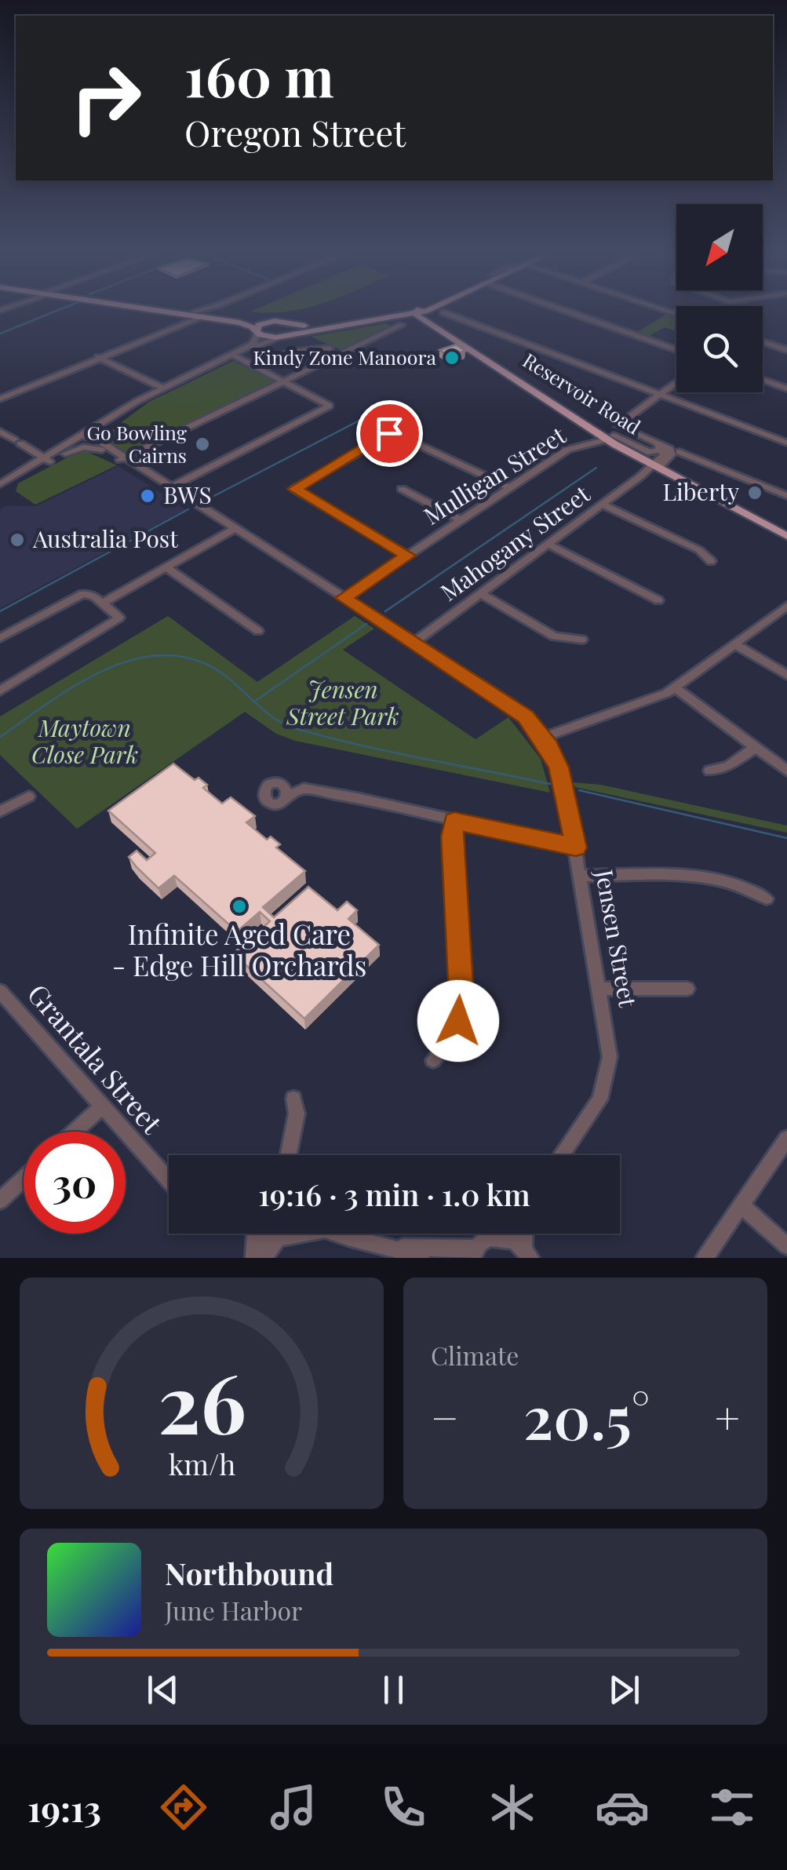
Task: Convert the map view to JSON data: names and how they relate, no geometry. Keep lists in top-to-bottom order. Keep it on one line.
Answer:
{"streets":{"main road":["Reservoir Road"],"street":["Mulligan Street","Mahogany Street","Jensen Street","Grantala Street"]},"crossings":[["Reservoir Road","Mulligan Street"],["Reservoir Road","Mahogany Street"],["Mulligan Street","Jensen Street"],["Mahogany Street","Jensen Street"]],"parks":["Jensen Street Park","Maytown Close Park"],"places":["Kindy Zone Manoora","Go Bowling Cairns","Liberty","BWS","Australia Post","Infinite Aged Care - Edge Hill Orchards"],"north":"bottom left","page":{"turn":["160 m","Oregon Street"],"limit":"30","trip":"19:16 · 3 min · 1.0 km","tile":"Climate","heat":["−","20.5°","+"],"song":["Northbound","June Harbor"],"tabs":"19:13","gauge":["26","km/h"]}}
